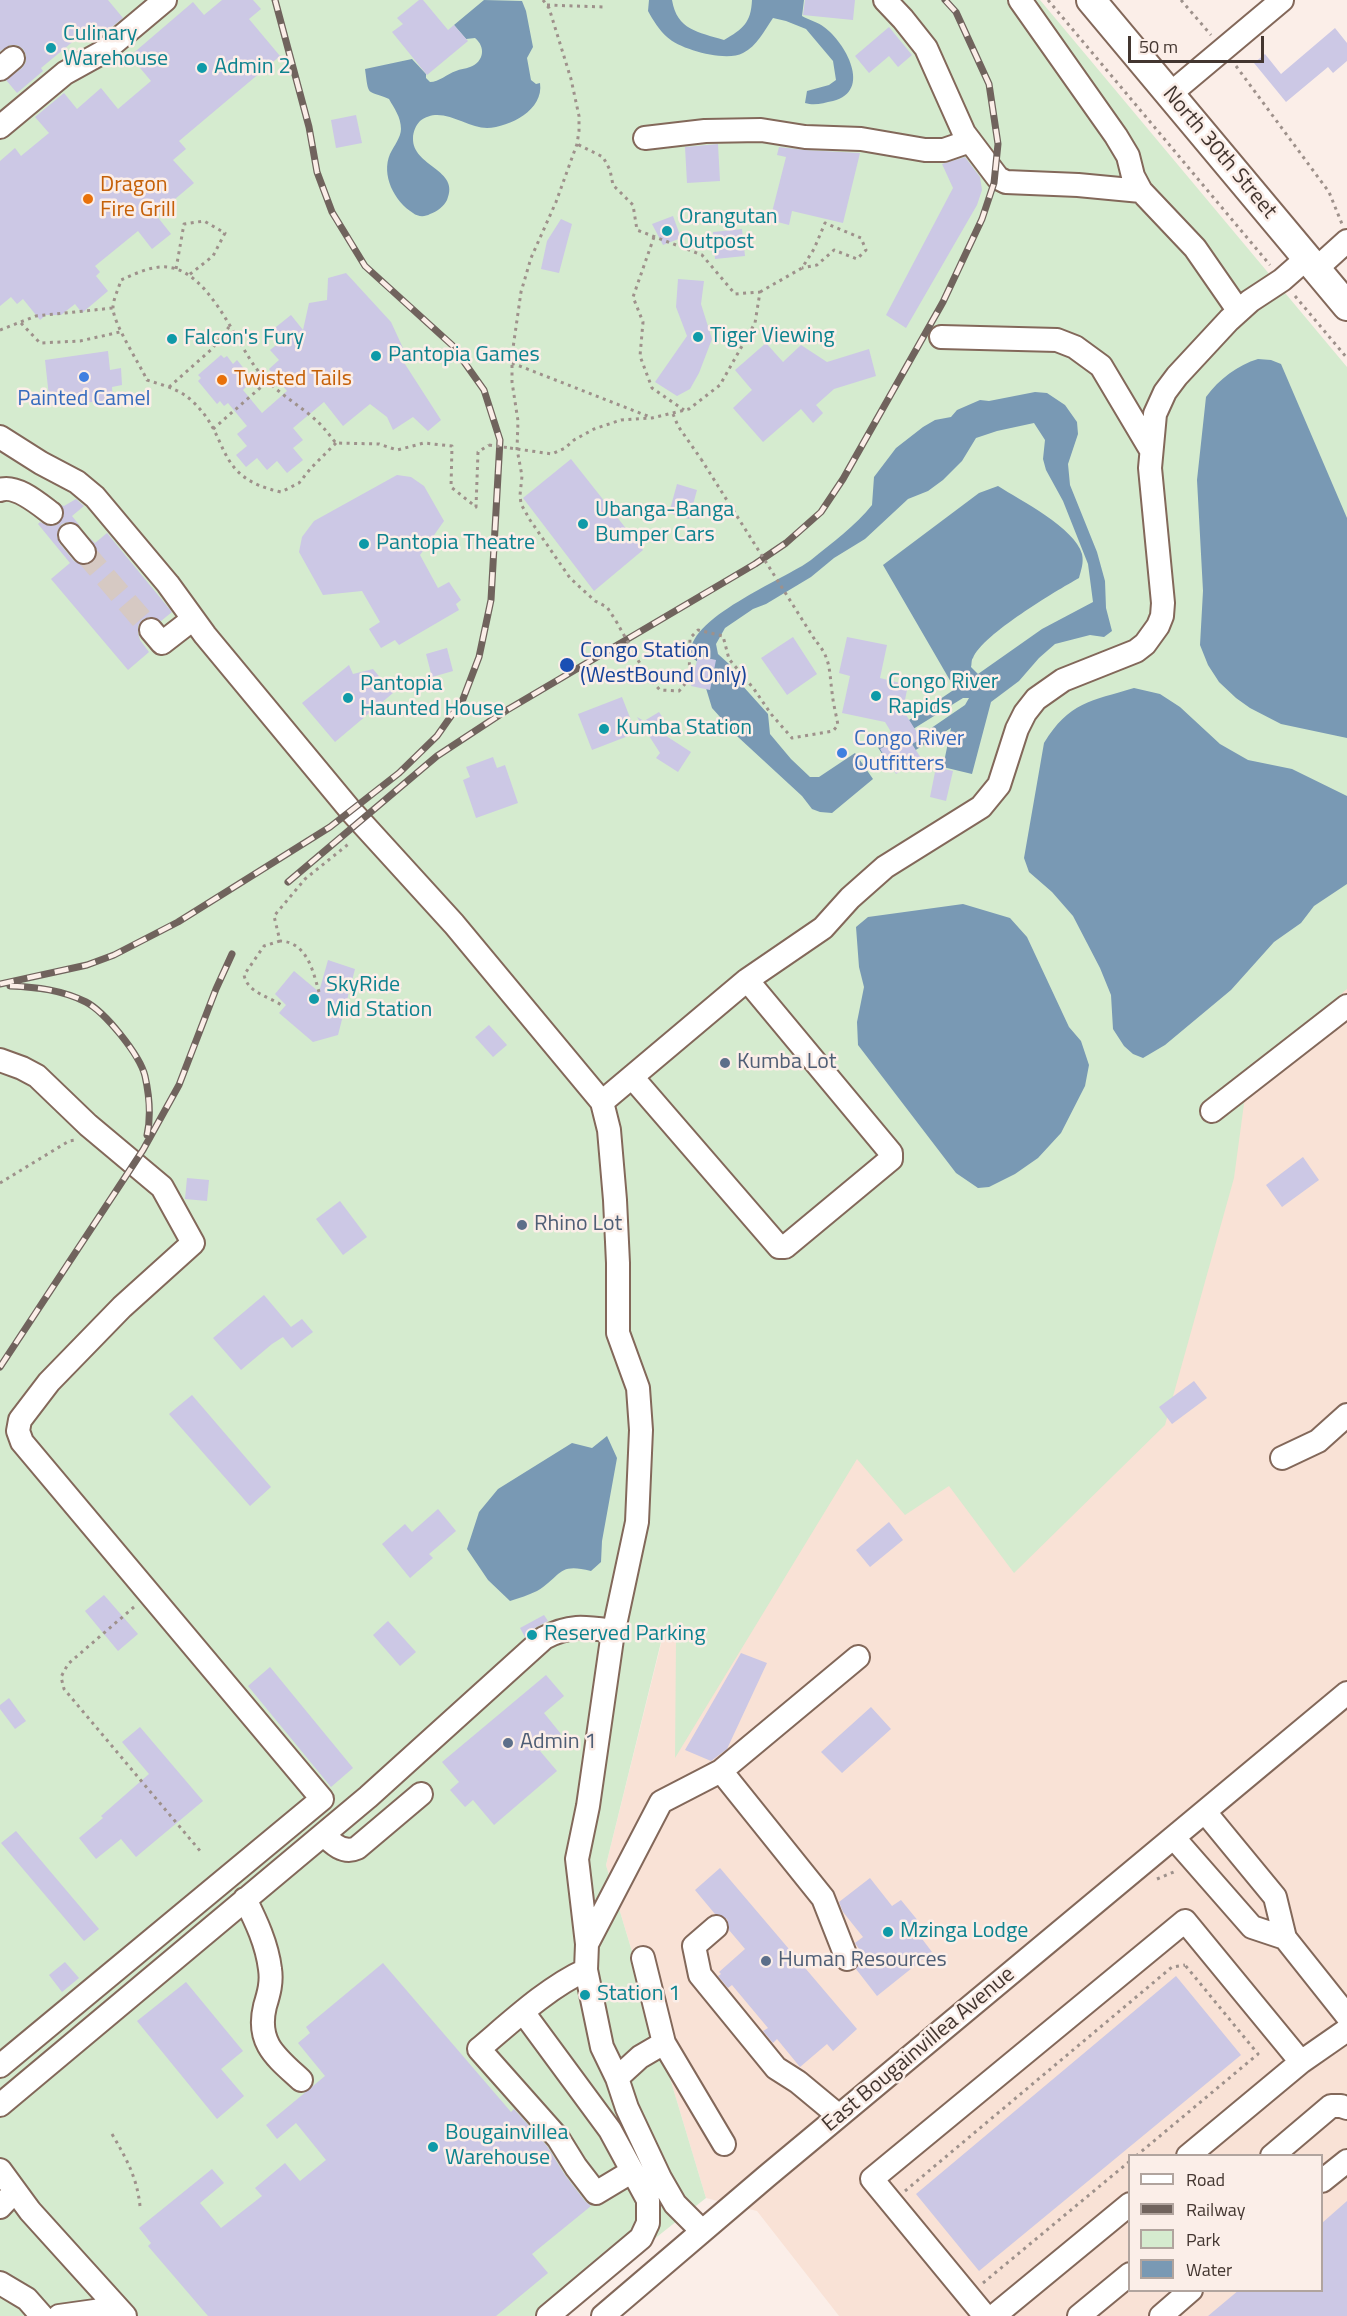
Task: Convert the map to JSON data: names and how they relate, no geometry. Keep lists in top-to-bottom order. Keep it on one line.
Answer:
{"streets":{"main road":["North 30th Street"],"street":["East Bougainvillea Avenue"]},"places":["Culinary Warehouse","Admin 2","Dragon Fire Grill","Orangutan Outpost","Tiger Viewing","Falcon's Fury","Pantopia Games","Painted Camel","Twisted Tails","Ubanga-Banga Bumper Cars","Pantopia Theatre","Congo Station (WestBound Only)","Congo River Rapids","Pantopia Haunted House","Kumba Station","Congo River Outfitters","SkyRide Mid Station","Kumba Lot","Rhino Lot","Reserved Parking","Admin 1","Mzinga Lodge","Human Resources","Station 1","Bougainvillea Warehouse"],"legend":["Road","Railway","Park","Water"],"scale_bar":"50 m"}
